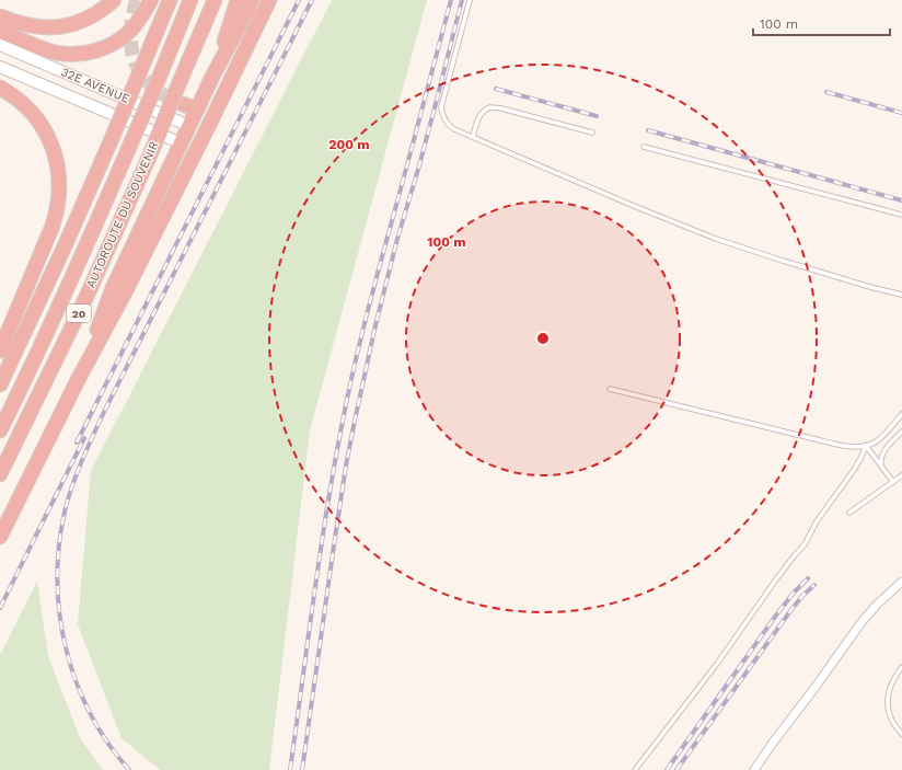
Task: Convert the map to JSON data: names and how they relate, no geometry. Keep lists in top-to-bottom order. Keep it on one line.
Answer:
{"streets":{"highway":["AUTOROUTE DU SOUVENIR","20"],"main road":["32E AVENUE"]},"scale_bar":"100 m","rings":["200 m","100 m"]}
